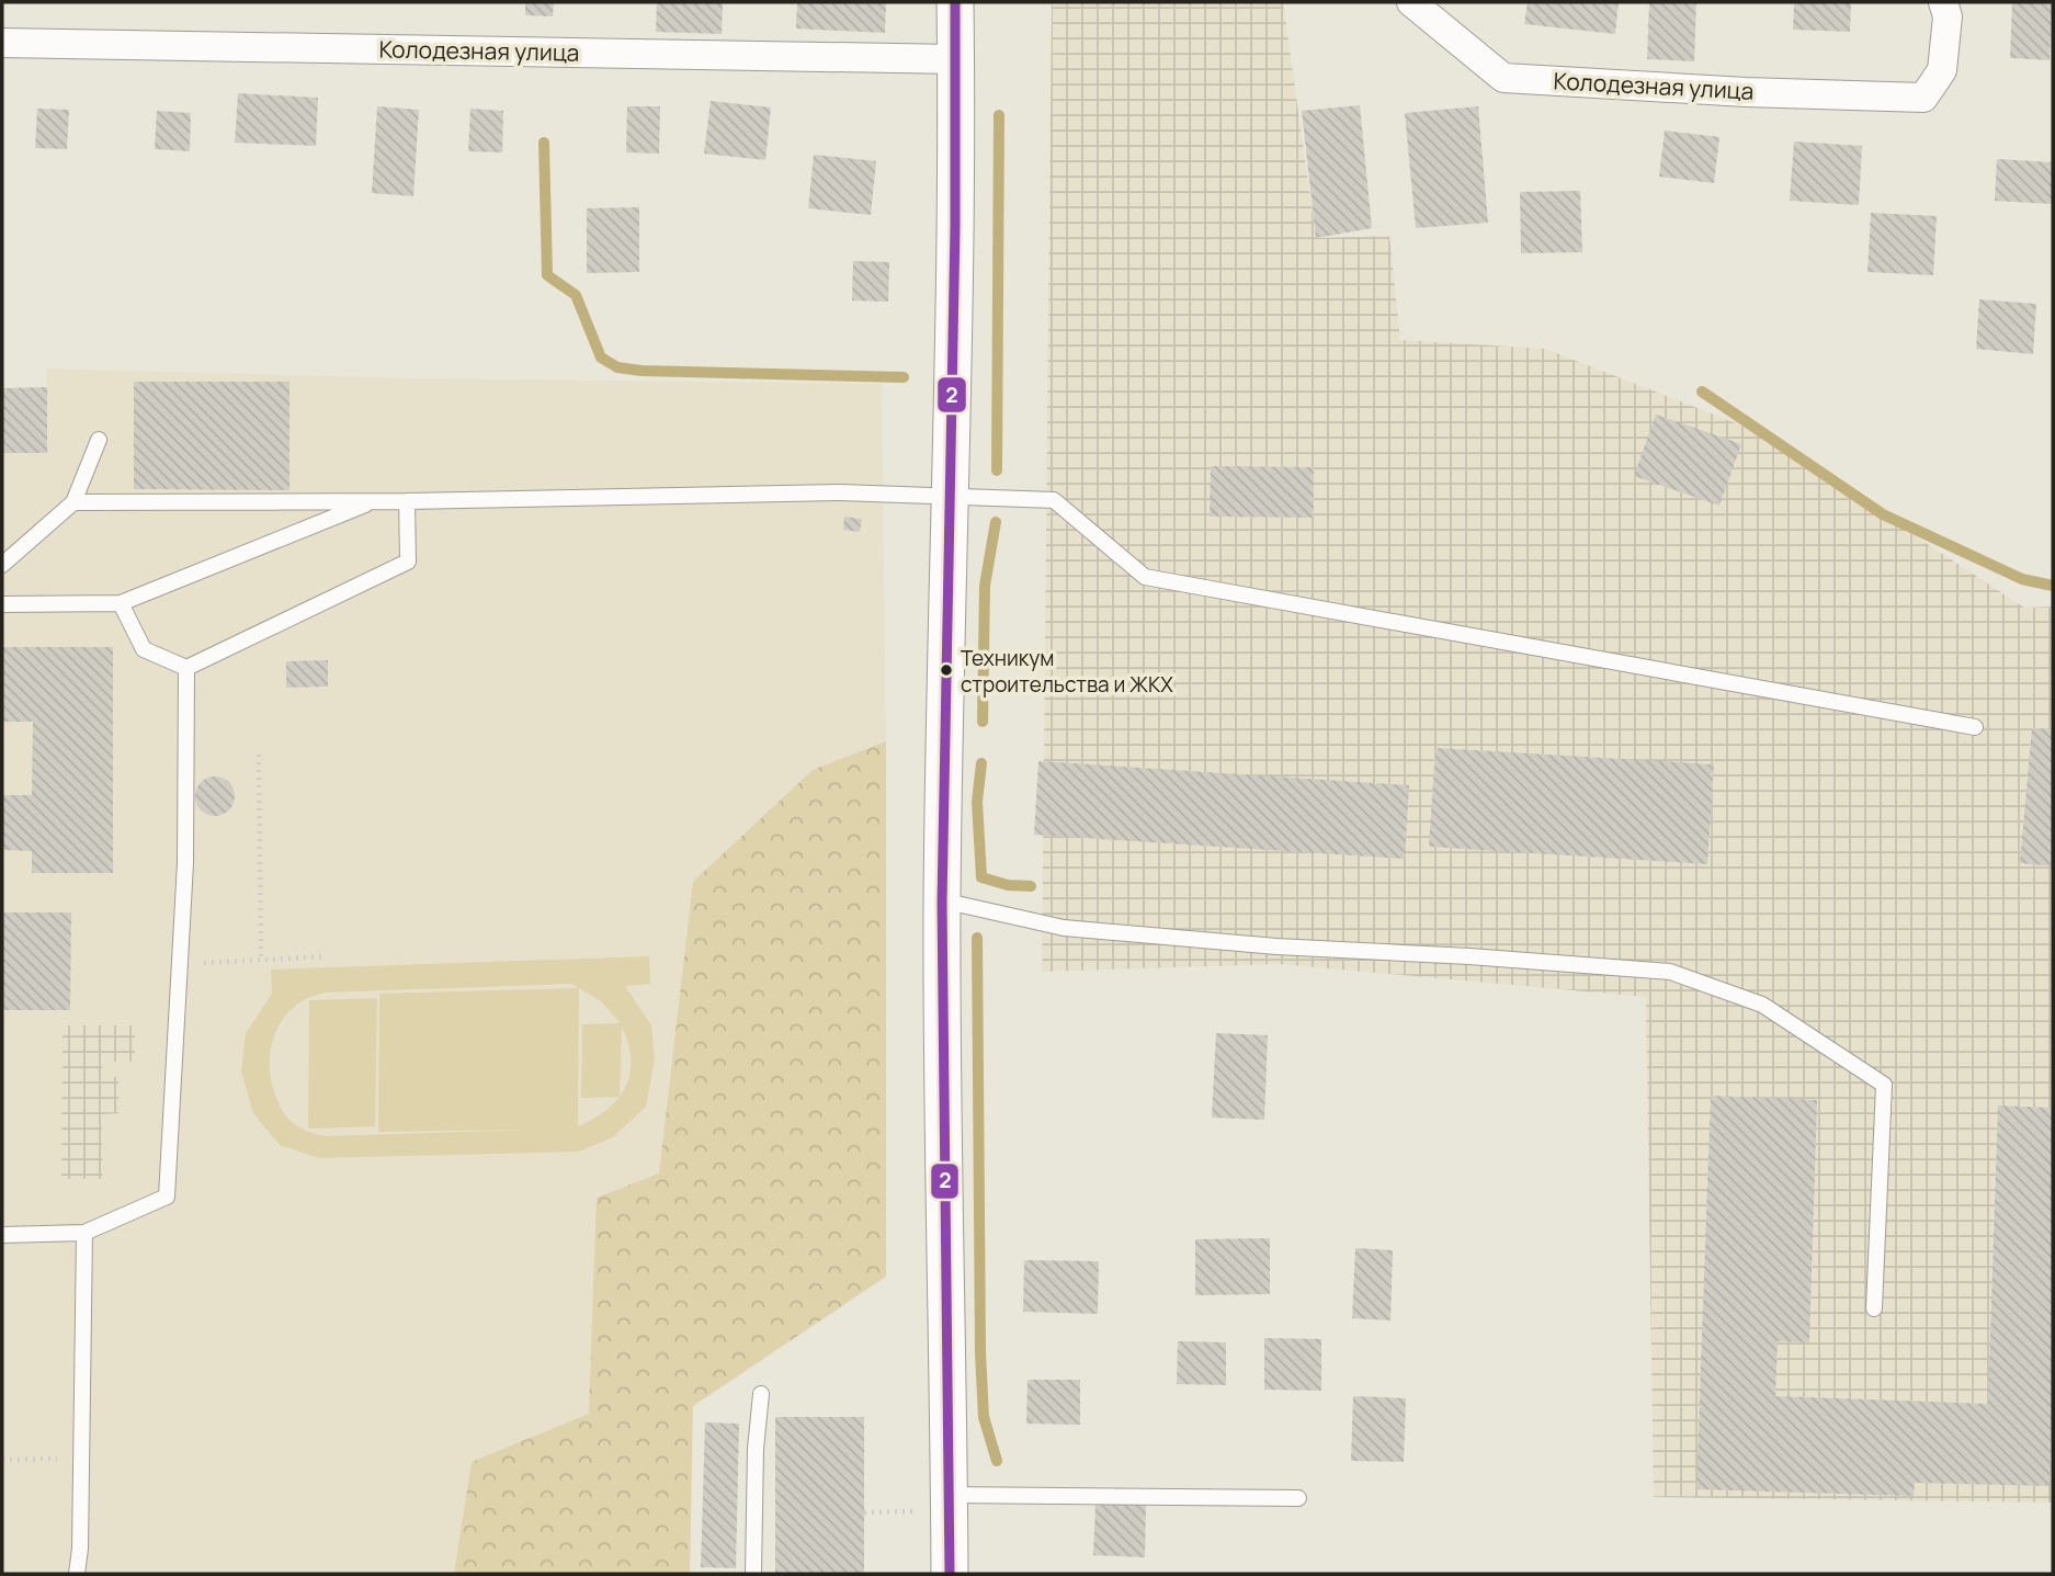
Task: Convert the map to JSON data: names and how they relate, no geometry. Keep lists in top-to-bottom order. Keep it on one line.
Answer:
{"streets":{"street":["Колодезная улица"]},"places":["Техникум строительства и ЖКХ"],"lines":["transit line 2"]}
